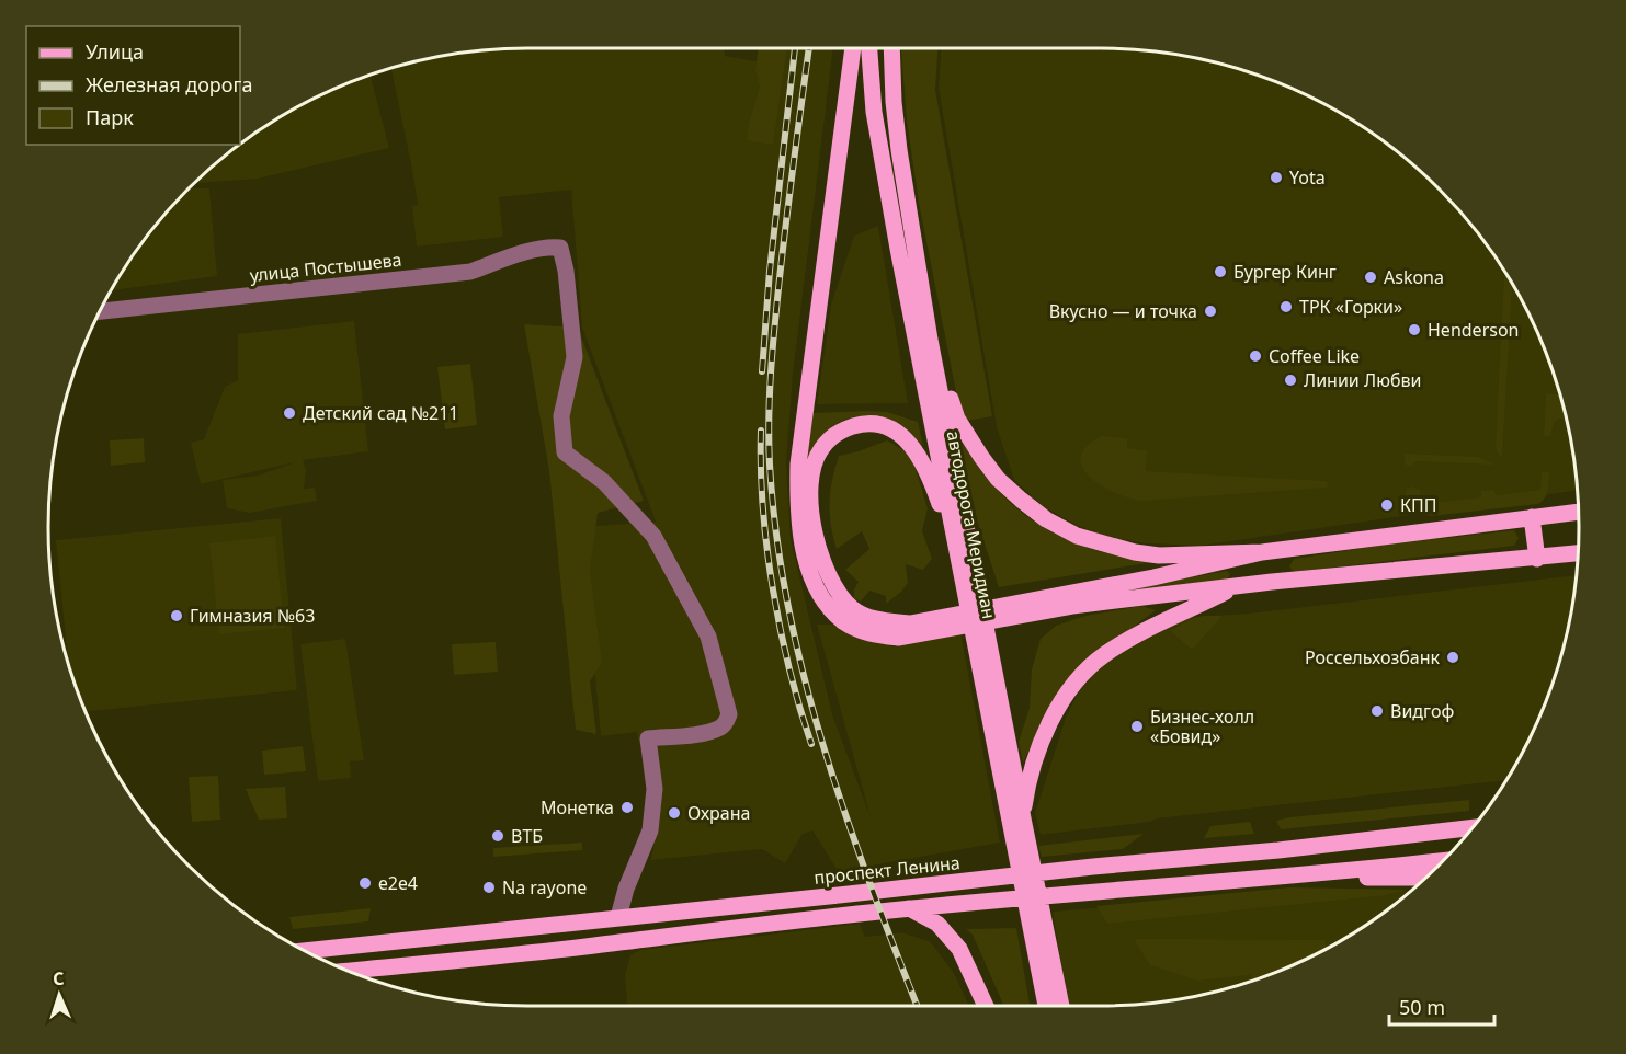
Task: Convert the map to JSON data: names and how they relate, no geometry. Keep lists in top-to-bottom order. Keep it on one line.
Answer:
{"streets":{"main road":["автодорога Меридиан","проспект Ленина"],"street":["улица Постышева"]},"crossings":[["улица Постышева","проспект Ленина"]],"places":["Yota","Бургер Кинг","Askona","ТРК «Горки»","Вкусно — и точка","Henderson","Coffee Like","Линии Любви","Детский сад №211","КПП","Гимназия №63","Россельхозбанк","Видгоф","Бизнес-холл «Бовид»","Монетка","Охрана","ВТБ","е2е4","Na rayone"],"legend":["Улица","Железная дорога","Парк"],"scale_bar":"50 m","north":"top"}
